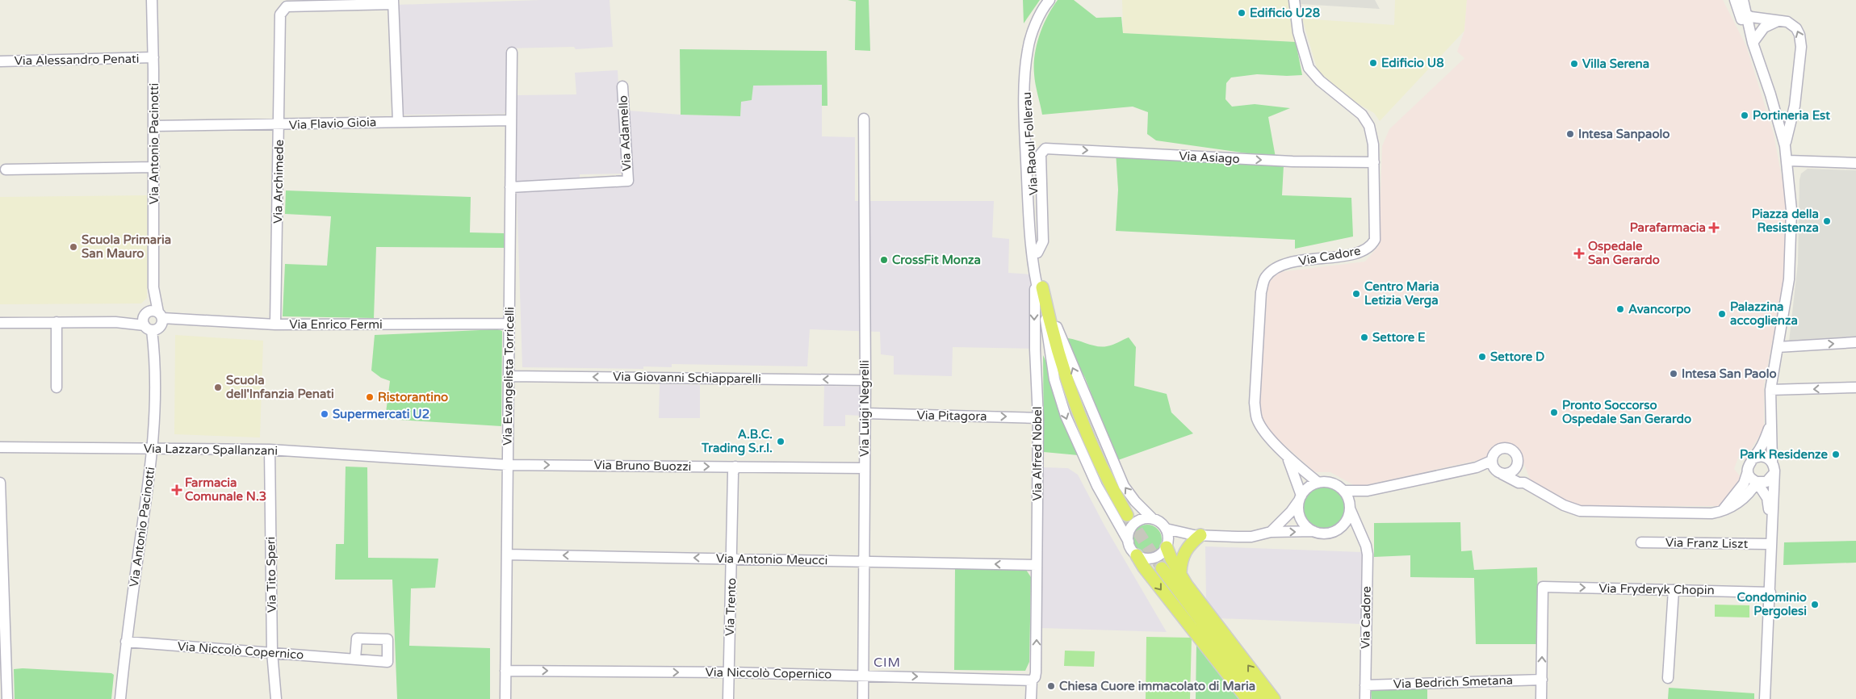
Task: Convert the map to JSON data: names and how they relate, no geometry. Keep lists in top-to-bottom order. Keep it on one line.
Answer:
{"streets":{"street":["Via Alessandro Penati","Via Flavio Gioia","Via Adamello","Via Antonio Pacinotti","Via Raoul Follerau","Via Asiago","Via Archimede","Via Cadore","Via Enrico Fermi","Via Evangelista Torricelli","Via Giovanni Schiapparelli","Via Luigi Negrelli","Via Pitagora","Via Lazzaro Spallanzani","Via Alfred Nobel","Via Bruno Buozzi","Via Franz Liszt","Via Antonio Meucci","Via Tito Speri","Via Fryderyk Chopin","Via Trento","Via Niccolò Copernico","Via Bedrich Smetana"]},"crossings":[["Via Alessandro Penati","Via Antonio Pacinotti"],["Via Flavio Gioia","Via Antonio Pacinotti"],["Via Flavio Gioia","Via Archimede"],["Via Flavio Gioia","Via Evangelista Torricelli"],["Via Adamello","Via Evangelista Torricelli"],["Via Antonio Pacinotti","Via Enrico Fermi"],["Via Antonio Pacinotti","Via Lazzaro Spallanzani"],["Via Antonio Pacinotti","Via Niccolò Copernico"],["Via Raoul Follerau","Via Alfred Nobel"],["Via Asiago","Via Cadore"],["Via Asiago","Via Alfred Nobel"],["Via Archimede","Via Enrico Fermi"],["Via Cadore","Via Bedrich Smetana"],["Via Enrico Fermi","Via Evangelista Torricelli"],["Via Evangelista Torricelli","Via Giovanni Schiapparelli"],["Via Evangelista Torricelli","Via Bruno Buozzi"],["Via Evangelista Torricelli","Via Antonio Meucci"],["Via Evangelista Torricelli","Via Niccolò Copernico"],["Via Giovanni Schiapparelli","Via Luigi Negrelli"],["Via Luigi Negrelli","Via Pitagora"],["Via Luigi Negrelli","Via Bruno Buozzi"],["Via Luigi Negrelli","Via Antonio Meucci"],["Via Luigi Negrelli","Via Niccolò Copernico"],["Via Pitagora","Via Alfred Nobel"],["Via Lazzaro Spallanzani","Via Bruno Buozzi"],["Via Lazzaro Spallanzani","Via Tito Speri"],["Via Alfred Nobel","Via Antonio Meucci"],["Via Alfred Nobel","Via Niccolò Copernico"],["Via Bruno Buozzi","Via Trento"],["Via Antonio Meucci","Via Trento"],["Via Tito Speri","Via Niccolò Copernico"],["Via Fryderyk Chopin","Via Bedrich Smetana"],["Via Trento","Via Niccolò Copernico"]],"one_way":["Via Asiago","Via Giovanni Schiapparelli","Via Pitagora","Via Bruno Buozzi","Via Antonio Meucci","Via Niccolò Copernico"],"districts":["CIM"],"places":{"other":["Edificio U28","Edificio U8","Villa Serena","Portineria Est","Intesa Sanpaolo","Piazza della Resistenza","Scuola Primaria San Mauro","CrossFit Monza","Centro Maria Letizia Verga","Avancorpo","Palazzina accoglienza","Settore E","Settore D","Intesa San Paolo","Scuola dell'Infanzia Penati","Ristorantino","Pronto Soccorso Ospedale San Gerardo","Supermercati U2","A.B.C. Trading S.r.l.","Park Residenze","Condominio Pergolesi","Chiesa Cuore immacolato di Maria"],"health":["Parafarmacia","Ospedale San Gerardo","Farmacia Comunale N.3"]}}
